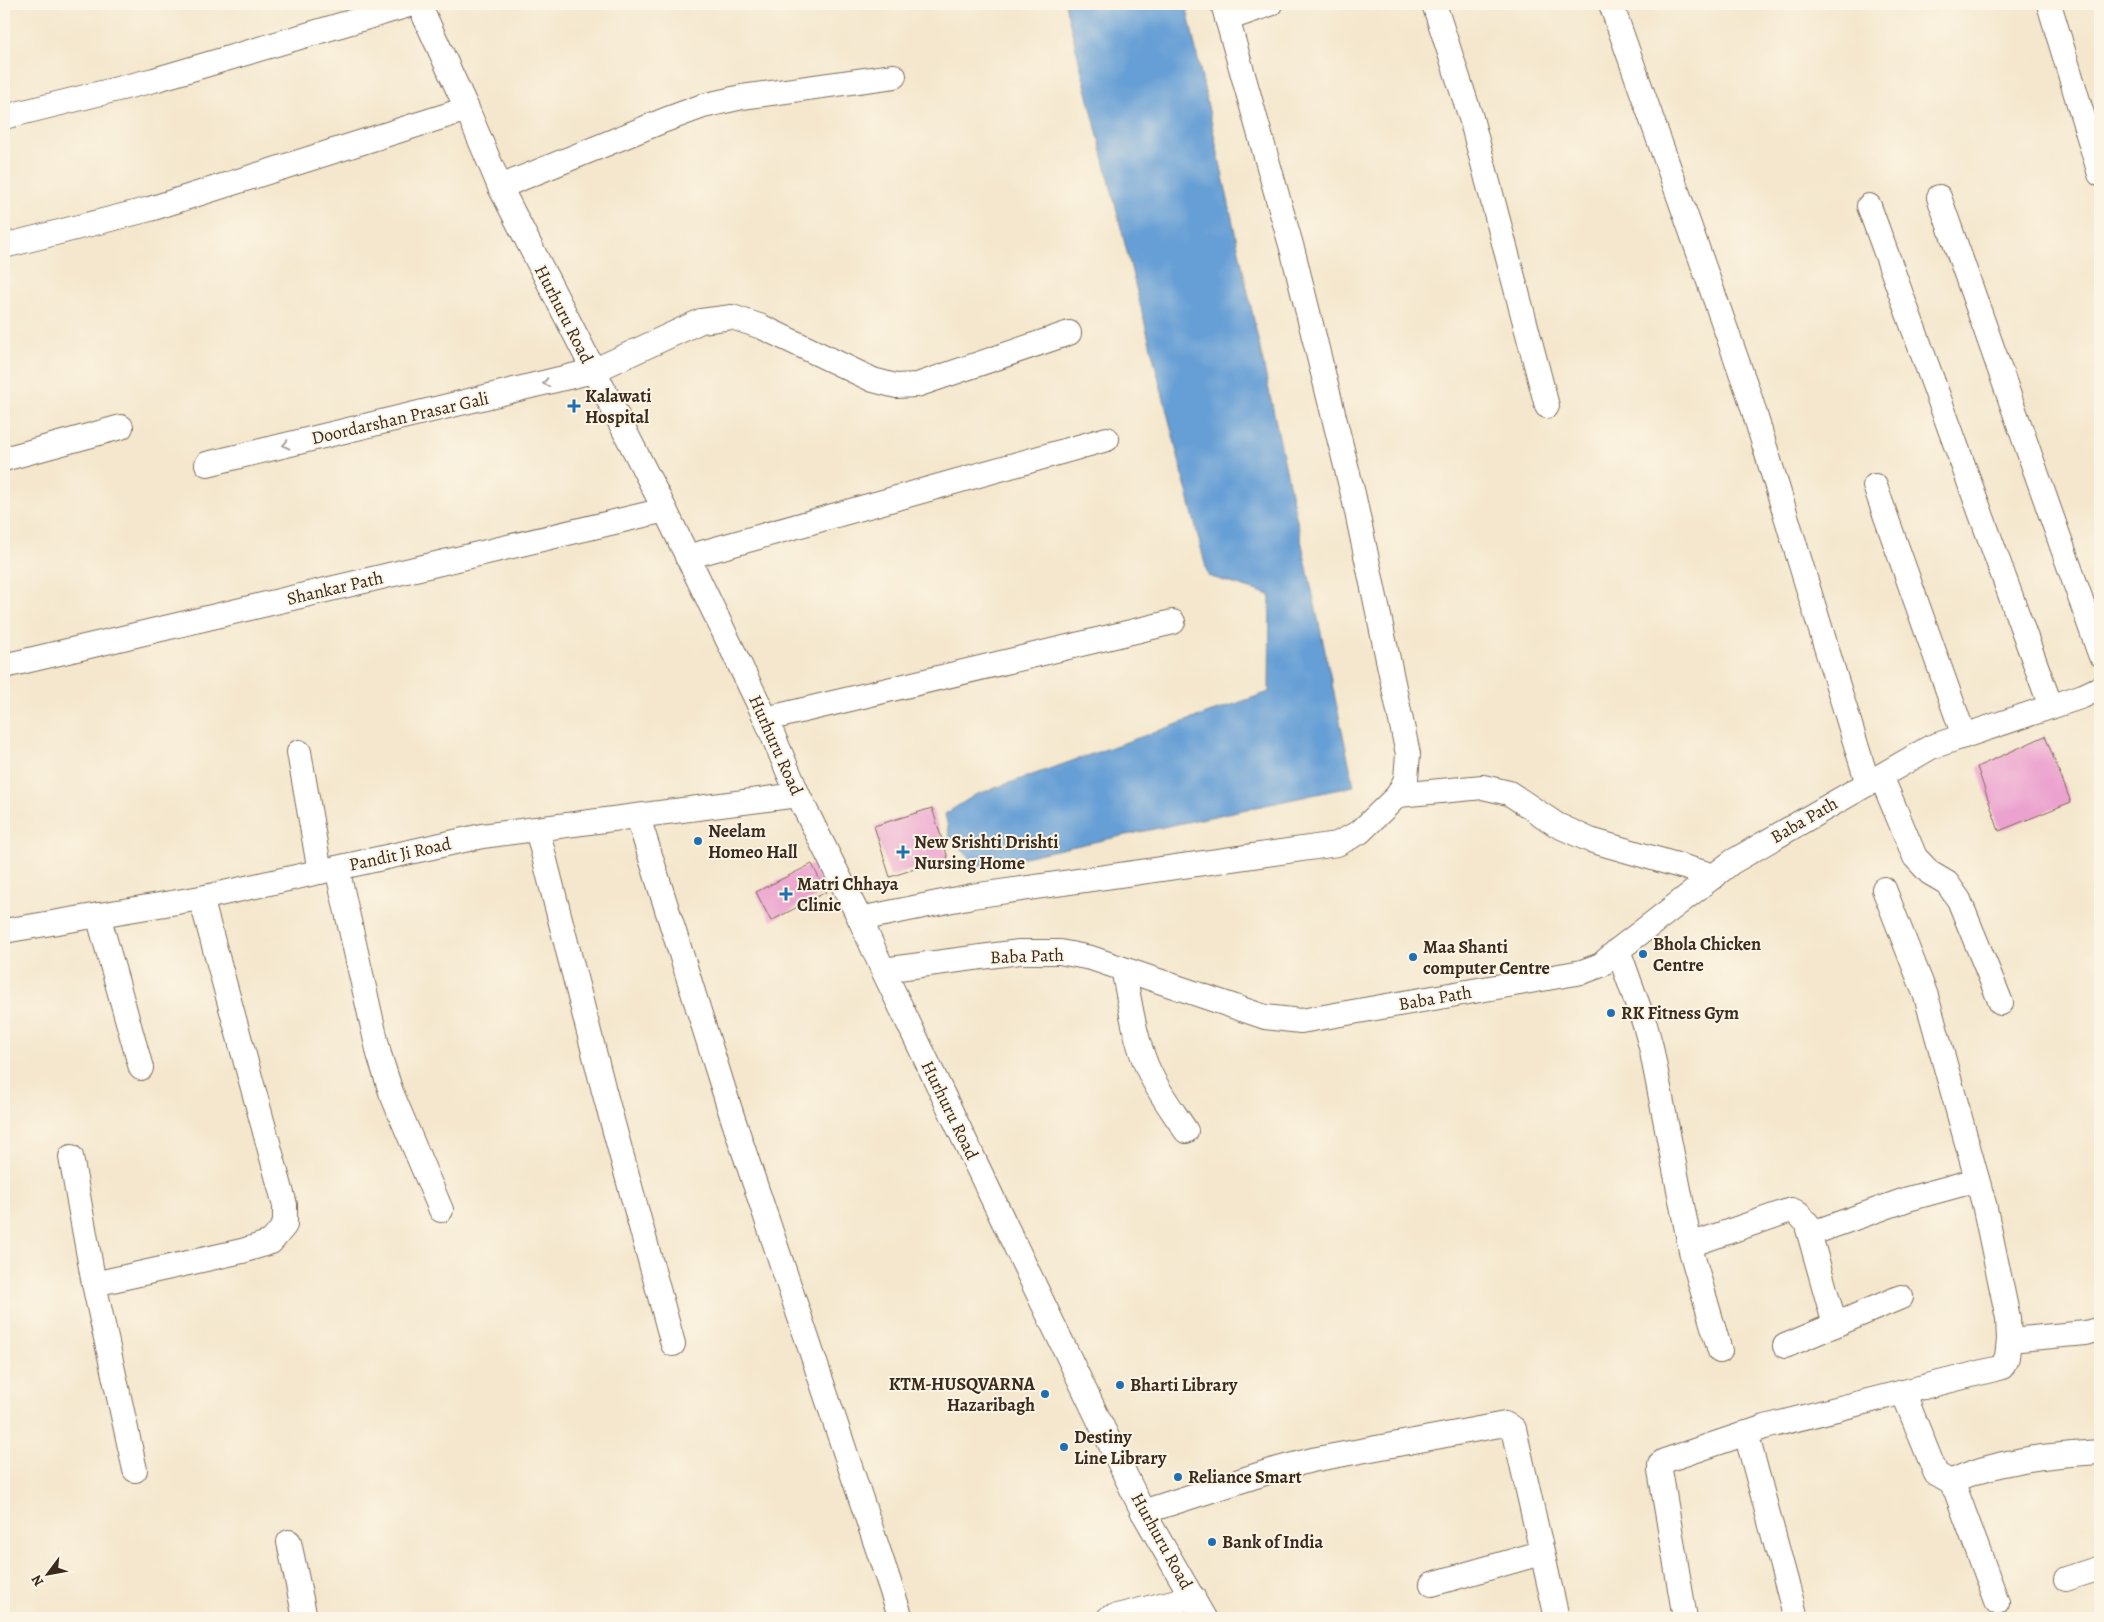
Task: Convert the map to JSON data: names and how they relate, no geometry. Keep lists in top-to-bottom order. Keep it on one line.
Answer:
{"streets":{"street":["Hurhuru Road","Doordarshan Prasar Gali","Shankar Path","Baba Path","Pandit Ji Road"]},"crossings":[["Hurhuru Road","Doordarshan Prasar Gali"],["Hurhuru Road","Shankar Path"],["Hurhuru Road","Baba Path"],["Hurhuru Road","Pandit Ji Road"]],"one_way":["Doordarshan Prasar Gali"],"places":{"health":["Kalawati Hospital","New Srishti Drishti Nursing Home","Matri Chhaya Clinic"],"other":["Neelam Homeo Hall","Bhola Chicken Centre","Maa Shanti computer Centre","RK Fitness Gym","Bharti Library","KTM-HUSQVARNA Hazaribagh","Destiny Line Library","Reliance Smart","Bank of India"]},"north":"bottom left"}
